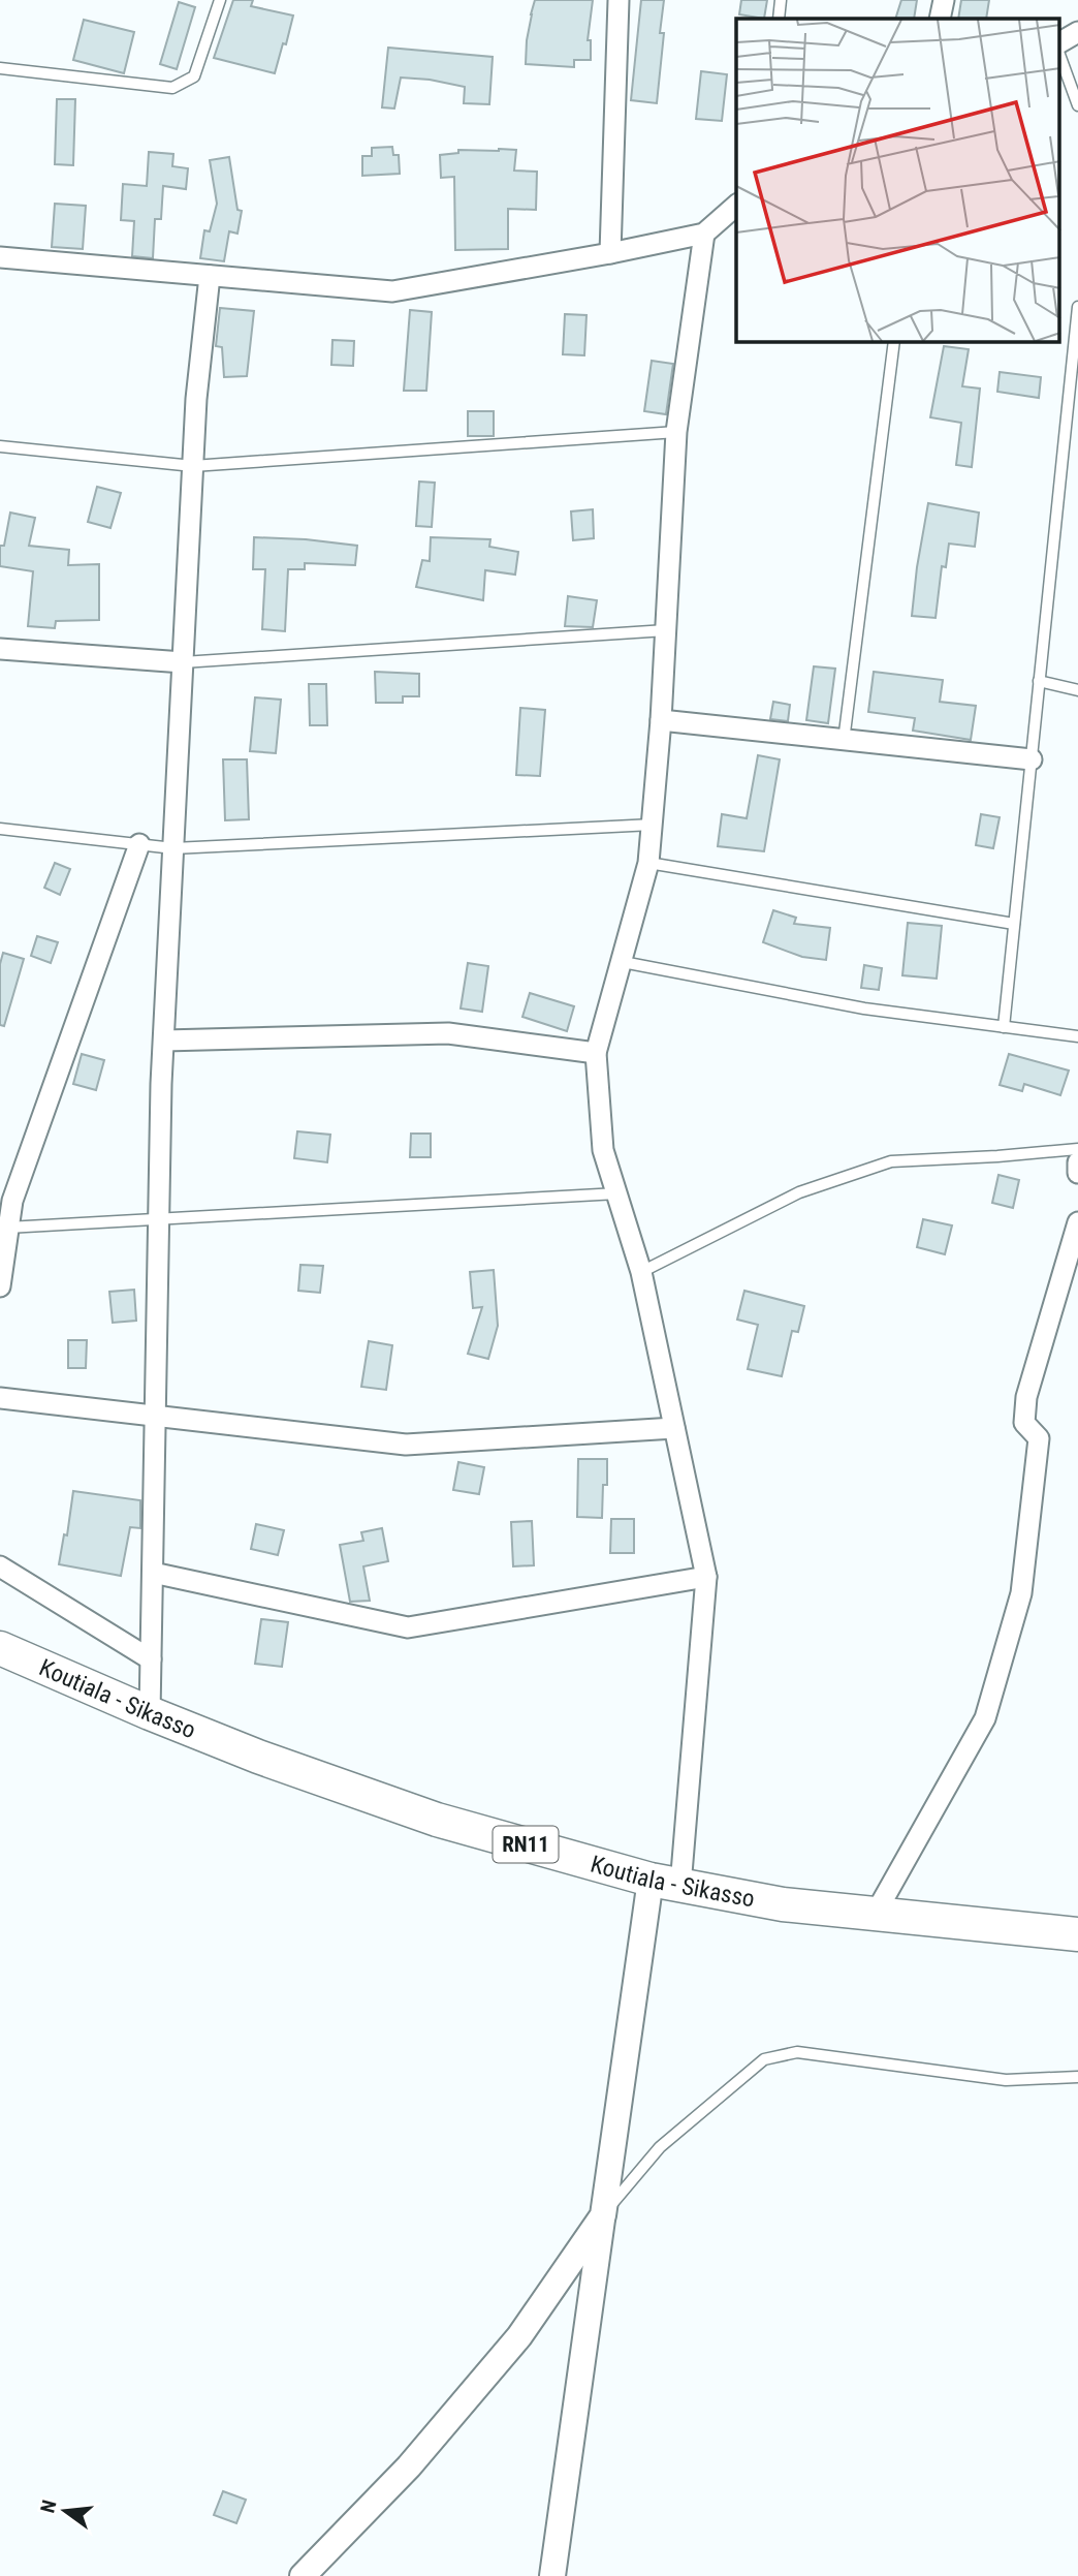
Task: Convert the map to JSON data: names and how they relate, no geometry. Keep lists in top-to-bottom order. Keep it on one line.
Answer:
{"streets":{"main road":["Koutiala - Sikasso","RN11"]},"north":"left"}
